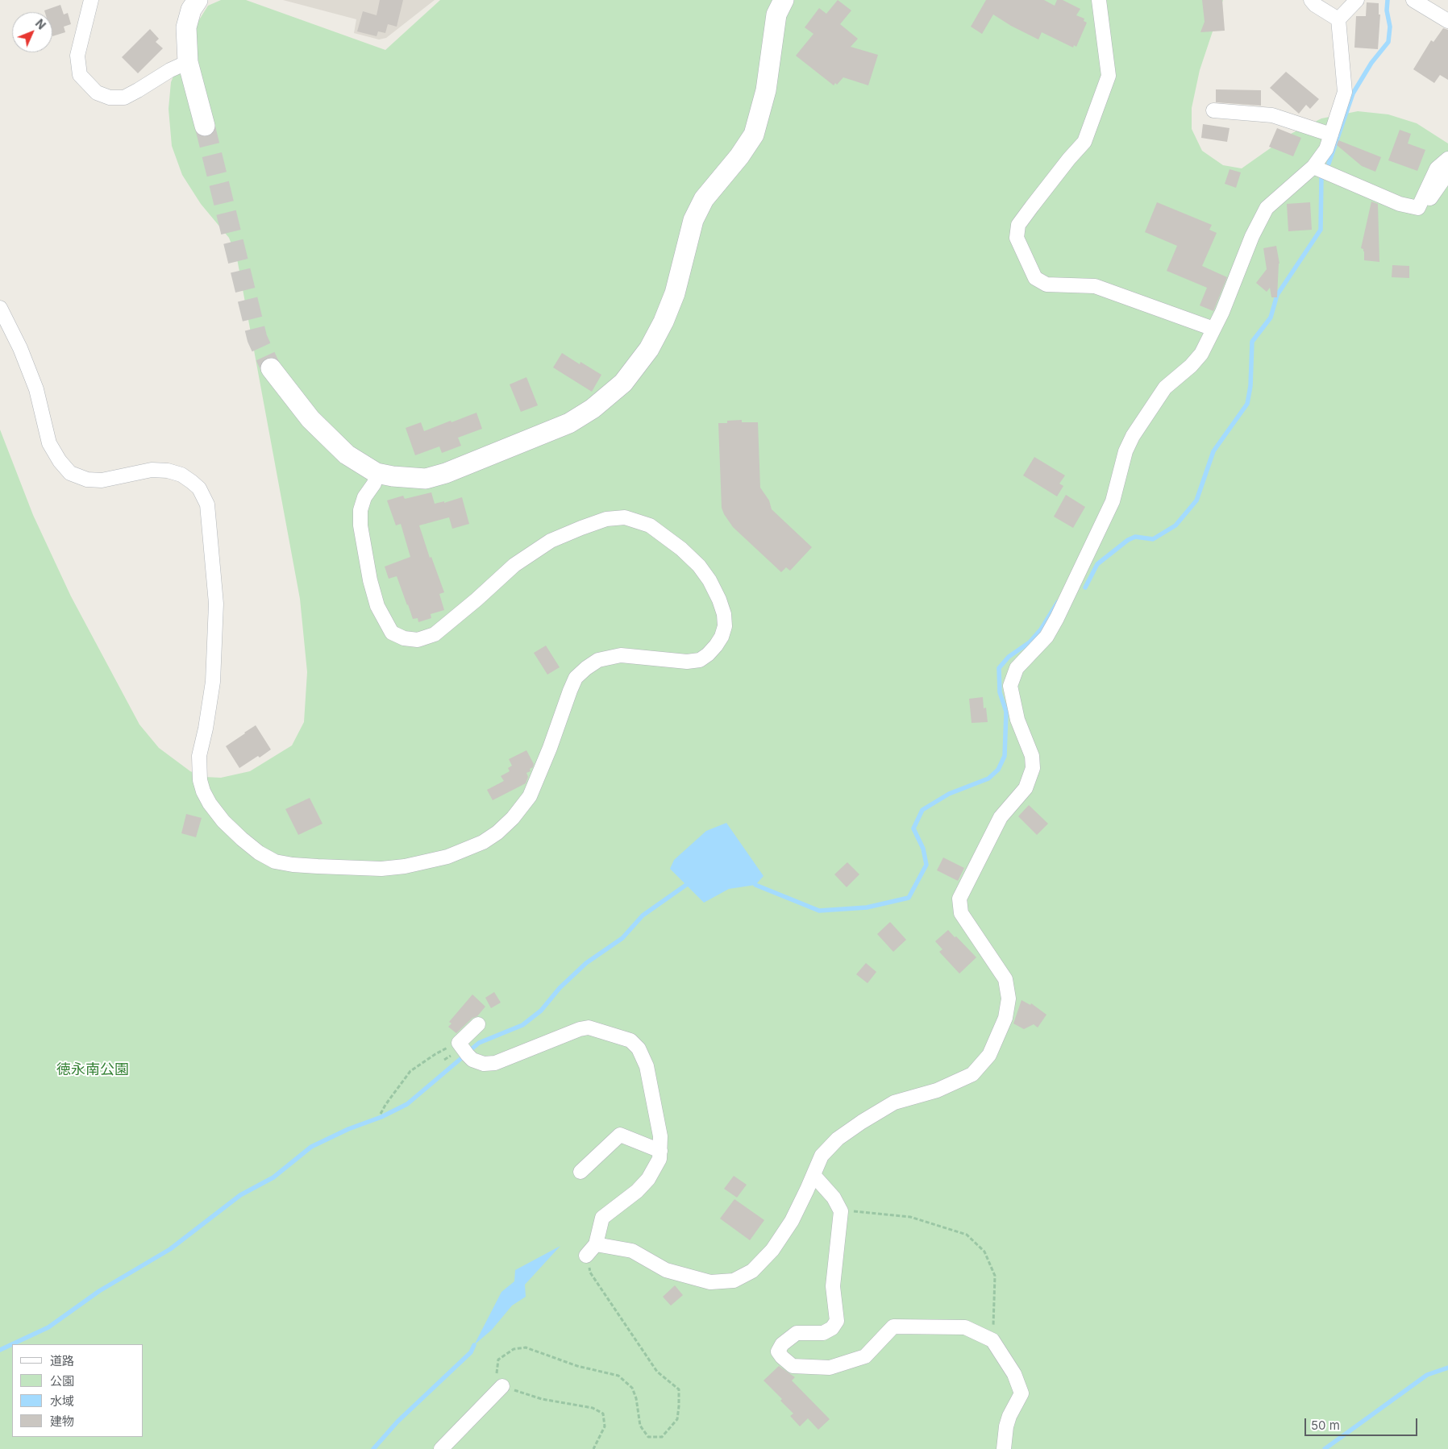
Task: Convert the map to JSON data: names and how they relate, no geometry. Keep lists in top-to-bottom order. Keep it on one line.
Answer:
{"parks":["徳永南公園"],"legend":["道路","公園","水域","建物"],"scale_bar":"50 m","north":"top right"}
